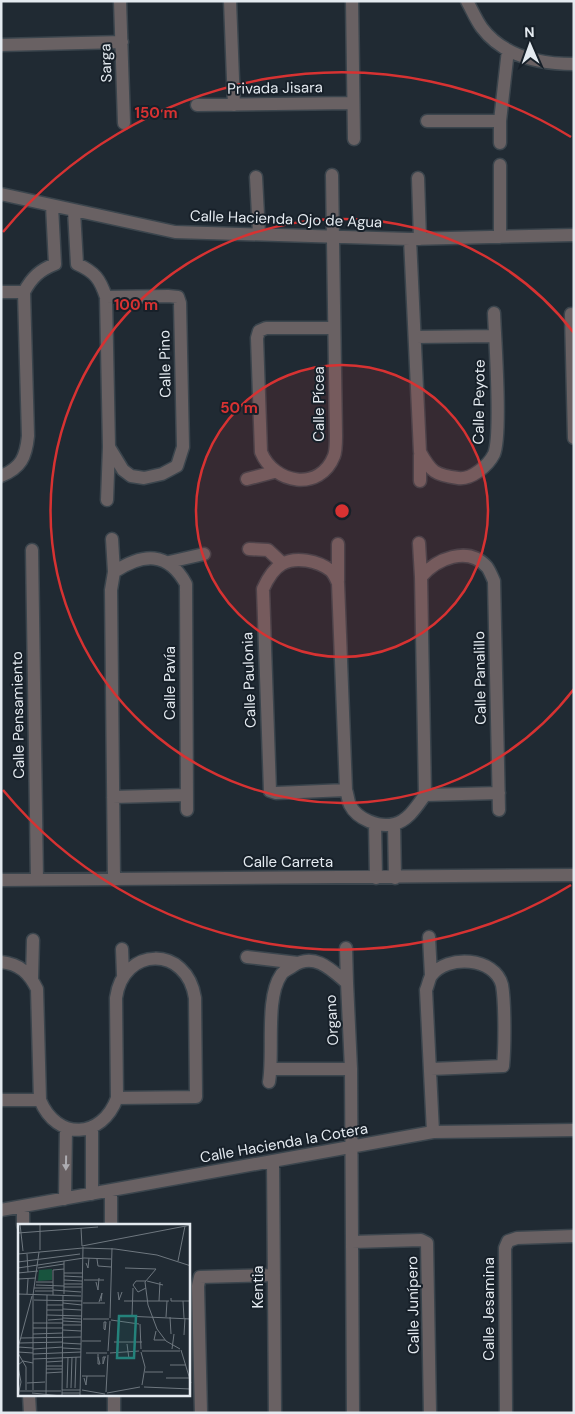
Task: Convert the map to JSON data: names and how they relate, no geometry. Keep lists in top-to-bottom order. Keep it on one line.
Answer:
{"streets":{"street":["Sarga","Privada Jisara","Calle Hacienda Ojo de Agua","Calle Pino","Calle Peyote","Calle Pícea","Calle Panalillo","Calle Paulonia","Calle Pavía","Calle Pensamiento","Calle Carreta","Organo","Calle Hacienda la Cotera","Kentia","Calle Junípero","Calle Jesamina"]},"crossings":[["Calle Hacienda Ojo de Agua","Calle Pícea"],["Calle Pensamiento","Calle Carreta"],["Organo","Calle Hacienda la Cotera"],["Calle Hacienda la Cotera","Kentia"]],"north":"top","rings":["150 m","100 m","50 m"]}
